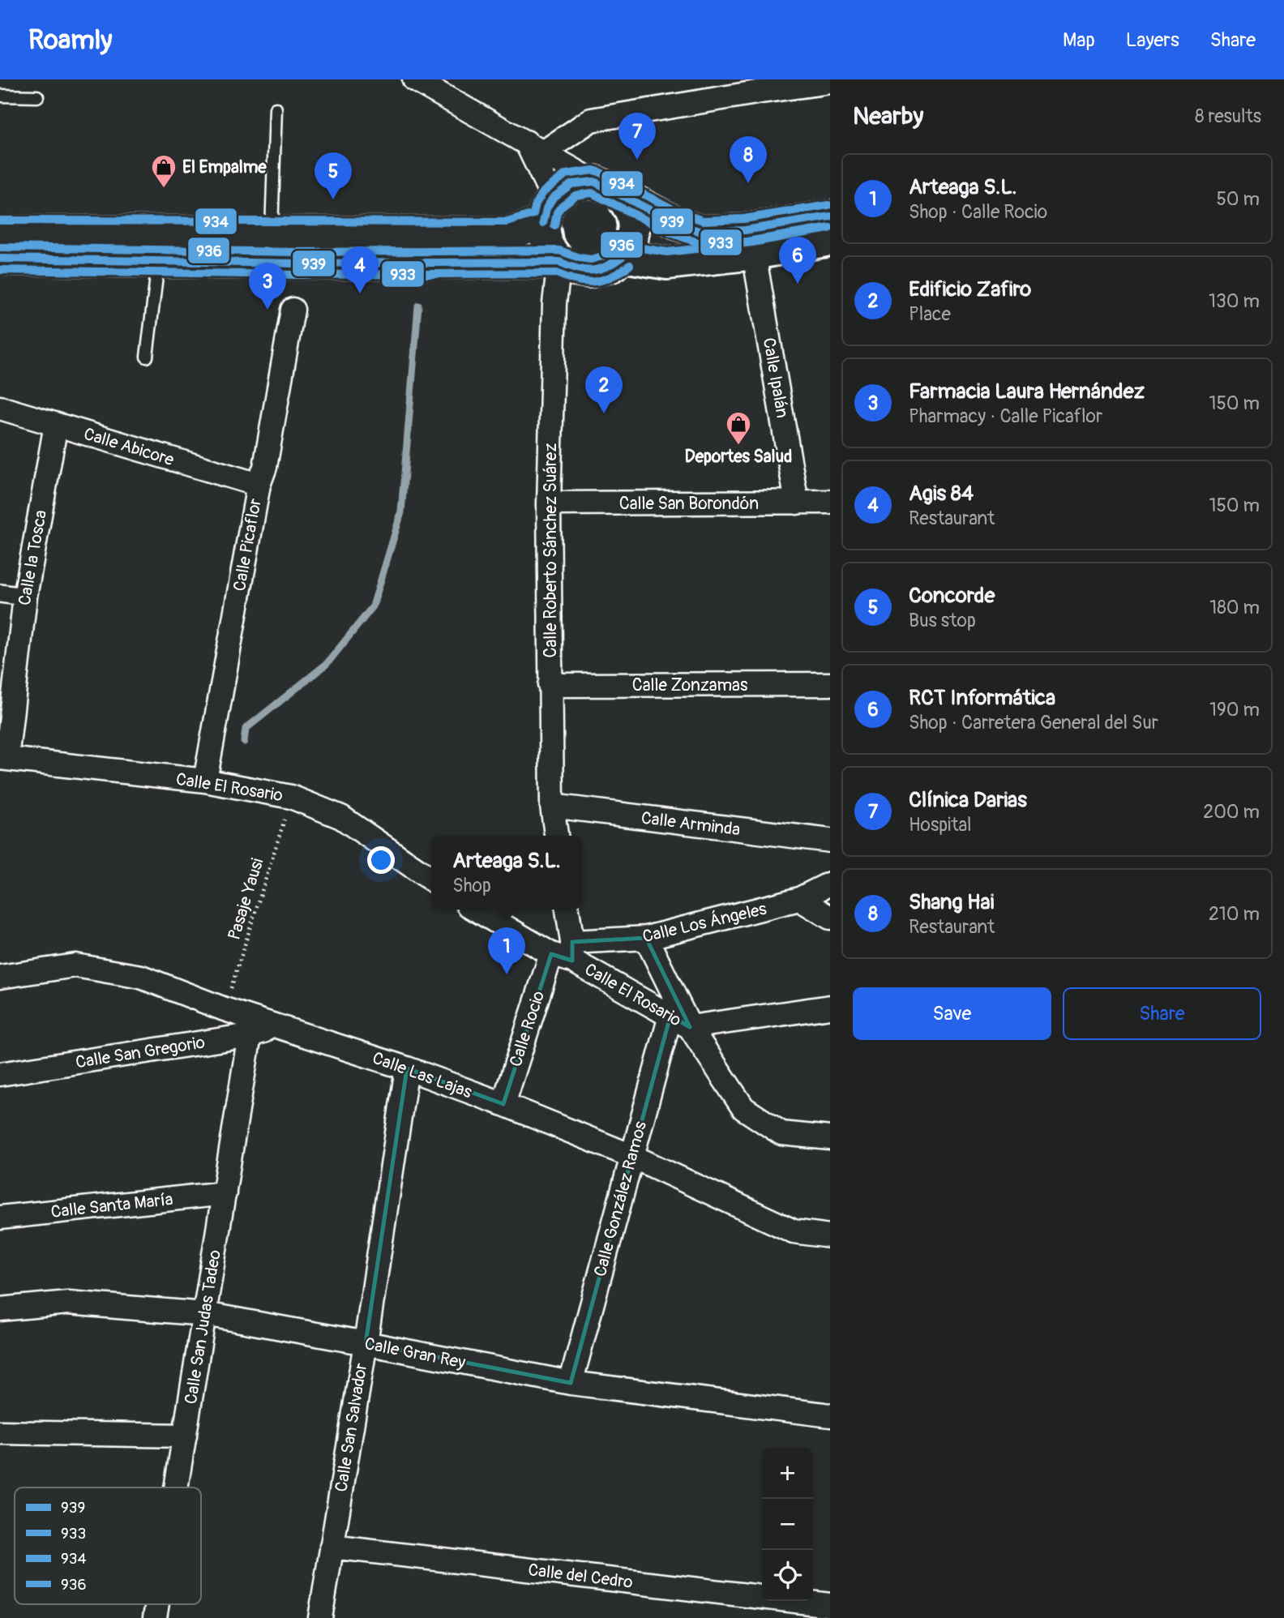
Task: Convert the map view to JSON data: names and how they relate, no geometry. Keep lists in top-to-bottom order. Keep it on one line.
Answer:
{"streets":{"street":["Calle Ipalán","Calle Abicore","Calle San Borondón","Calle Picaflor","Calle Roberto Sánchez Suárez","Calle la Tosca","Calle Zonzamas","Calle El Rosario","Calle Arminda","Calle Los Ángeles","Calle Rocio","Calle San Gregorio","Calle Las Lajas","Calle González Ramos","Calle Santa María","Calle San Judas Tadeo","Calle Gran Rey","Calle San Salvador","Calle del Cedro"],"path":["Pasaje Yausi"]},"crossings":[["Calle Ipalán","Calle San Borondón"],["Calle Abicore","Calle Picaflor"],["Calle Abicore","Calle la Tosca"],["Calle San Borondón","Calle Roberto Sánchez Suárez"],["Calle Picaflor","Calle El Rosario"],["Calle Roberto Sánchez Suárez","Calle Zonzamas"],["Calle Roberto Sánchez Suárez","Calle Arminda"],["Calle la Tosca","Calle El Rosario"],["Calle El Rosario","Pasaje Yausi"],["Calle El Rosario","Calle Los Ángeles"],["Calle El Rosario","Calle Rocio"],["Calle El Rosario","Calle González Ramos"],["Pasaje Yausi","Calle Las Lajas"],["Calle Los Ángeles","Calle Rocio"],["Calle Rocio","Calle Las Lajas"],["Calle San Gregorio","Calle Las Lajas"],["Calle San Gregorio","Calle San Judas Tadeo"],["Calle Las Lajas","Calle González Ramos"],["Calle Las Lajas","Calle San Salvador"],["Calle González Ramos","Calle Gran Rey"],["Calle Santa María","Calle San Judas Tadeo"],["Calle San Judas Tadeo","Calle Gran Rey"],["Calle Gran Rey","Calle San Salvador"],["Calle San Salvador","Calle del Cedro"]],"places":{"shop":["El Empalme","Deportes Salud"]},"lines":["transit line 934","transit line 939","transit line 933","transit line 936"],"legend":["939","933","934","936"],"page":{"header":"Roamly","nav":["Map","Layers","Share"],"heading":["Nearby","8 results"],"pins":["7","8","5","6","4","3","2","1"],"list":[{"mark":"1","name":"Arteaga S.L.","note":"Shop · Calle Rocio","value":"50 m"},{"mark":"2","name":"Edificio Zafiro","note":"Place","value":"130 m"},{"mark":"3","name":"Farmacia Laura Hernández","note":"Pharmacy · Calle Picaflor","value":"150 m"},{"mark":"4","name":"Agis 84","note":"Restaurant","value":"150 m"},{"mark":"5","name":"Concorde","note":"Bus stop","value":"180 m"},{"mark":"6","name":"RCT Informática","note":"Shop · Carretera General del Sur","value":"190 m"},{"mark":"7","name":"Clínica Darias","note":"Hospital","value":"200 m"},{"mark":"8","name":"Shang Hai","note":"Restaurant","value":"210 m"}],"popup":["Arteaga S.L.","Shop"],"buttons":["Save","Share"],"map_buttons":["+","−"]}}
